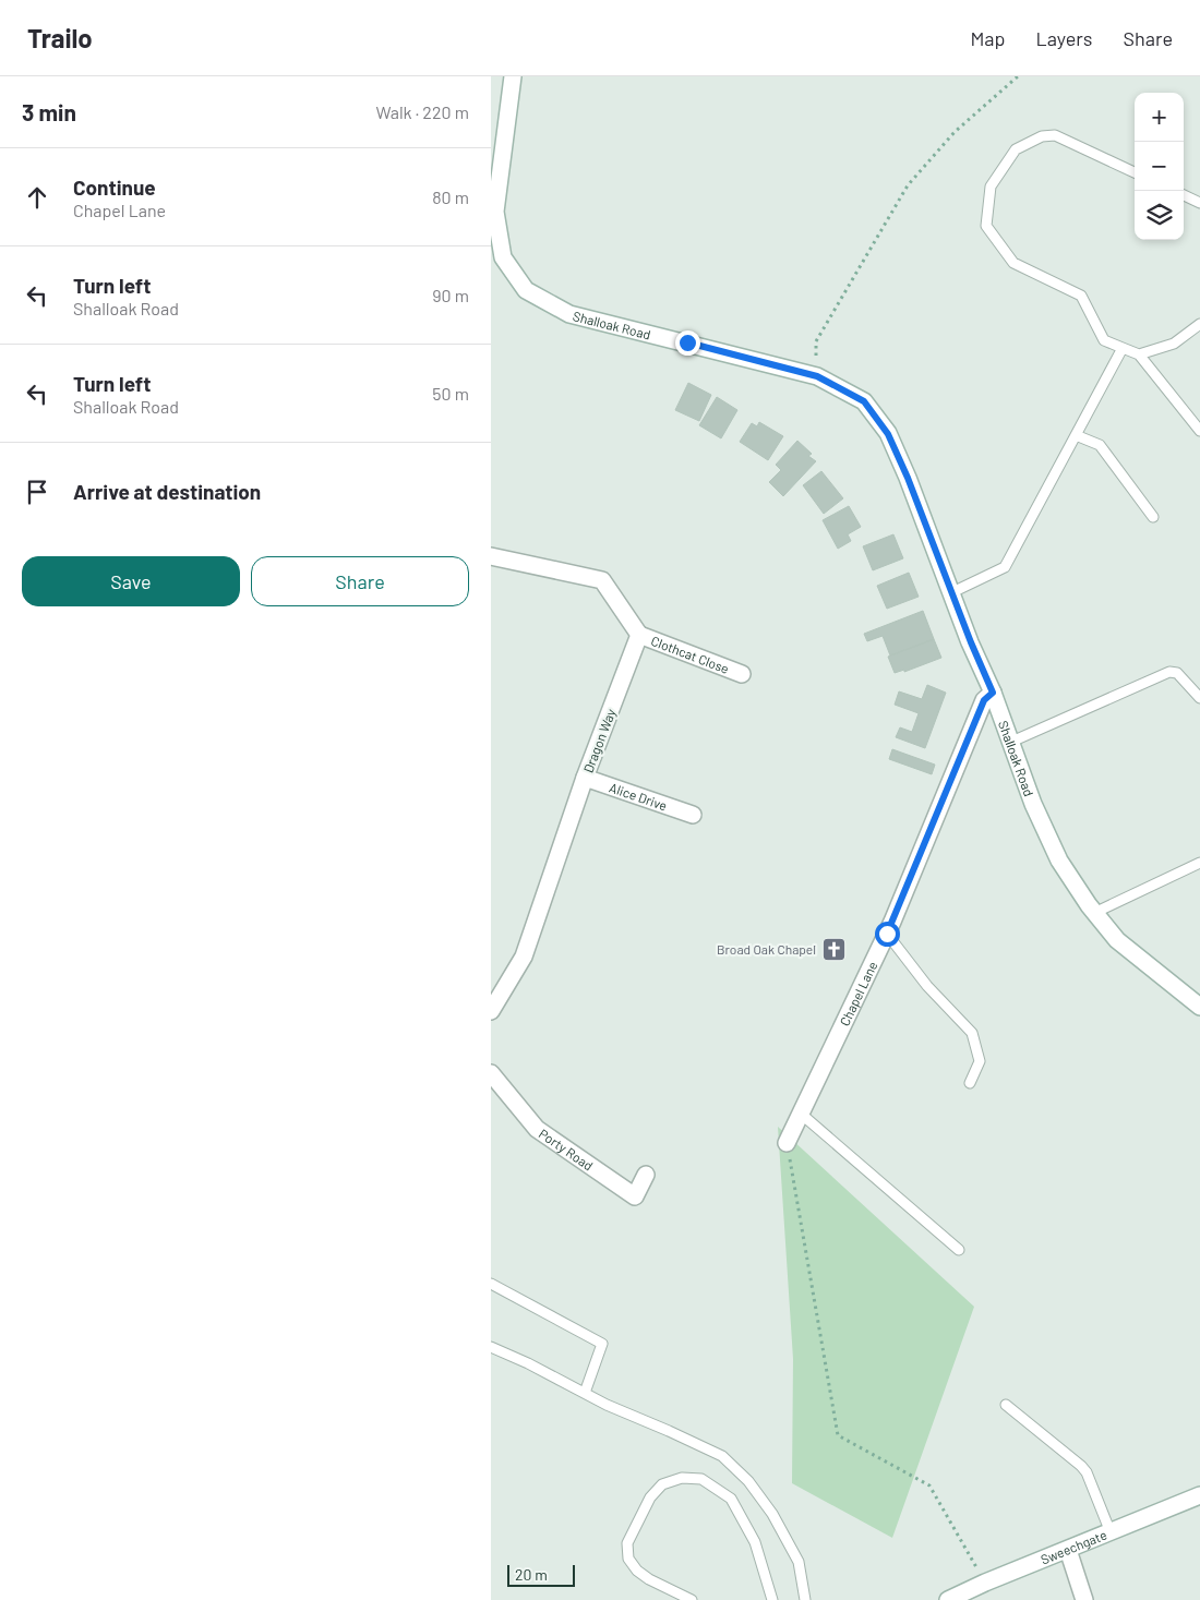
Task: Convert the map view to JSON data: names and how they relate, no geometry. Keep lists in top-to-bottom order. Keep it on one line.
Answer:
{"streets":{"street":["Shalloak Road","Clothcat Close","Dragon Way","Alice Drive","Chapel Lane","Porty Road","Sweechgate"]},"crossings":[["Shalloak Road","Chapel Lane"],["Clothcat Close","Dragon Way"],["Dragon Way","Alice Drive"]],"places":{"church":["Broad Oak Chapel"]},"scale_bar":"20 m","page":{"header":"Trailo","nav":["Map","Layers","Share"],"heading":["3 min","Walk · 220 m"],"map_buttons":["+","−"],"list":[["Continue","Chapel Lane","80 m"],["Turn left","Shalloak Road","90 m"],["Turn left","Shalloak Road","50 m"],"Arrive at destination"],"buttons":["Save","Share"],"scale":"20 m"}}
